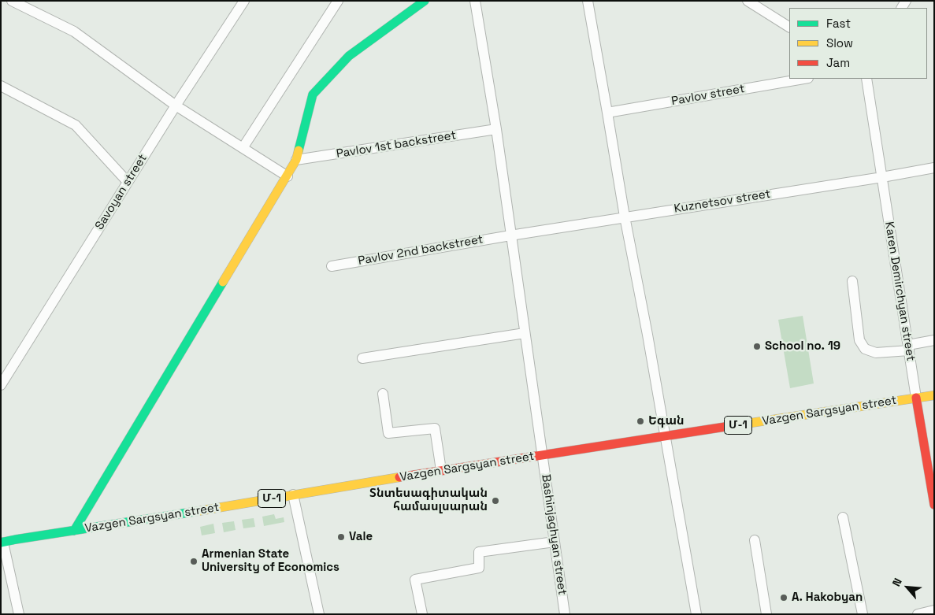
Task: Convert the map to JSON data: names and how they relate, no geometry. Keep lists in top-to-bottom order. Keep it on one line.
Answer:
{"streets":{"main road":["Karen Demirchyan street","Vazgen Sargsyan street","Մ-1"],"street":["Pavlov street","Pavlov 1st backstreet","Savoyan street","Kuznetsov street","Pavlov 2nd backstreet","Bashinjaghyan street"]},"crossings":[["Pavlov 1st backstreet","Bashinjaghyan street"],["Kuznetsov street","Pavlov 2nd backstreet"],["Kuznetsov street","Karen Demirchyan street"],["Kuznetsov street","Bashinjaghyan street"],["Pavlov 2nd backstreet","Bashinjaghyan street"],["Karen Demirchyan street","Vazgen Sargsyan street"],["Vazgen Sargsyan street","Bashinjaghyan street"]],"places":["School no. 19","Եգան","Տնտեսագիտական համասլսարան","Vale","Armenian State University of Economics","A. Hakobyan"],"legend":["Fast","Slow","Jam"],"north":"top left"}
